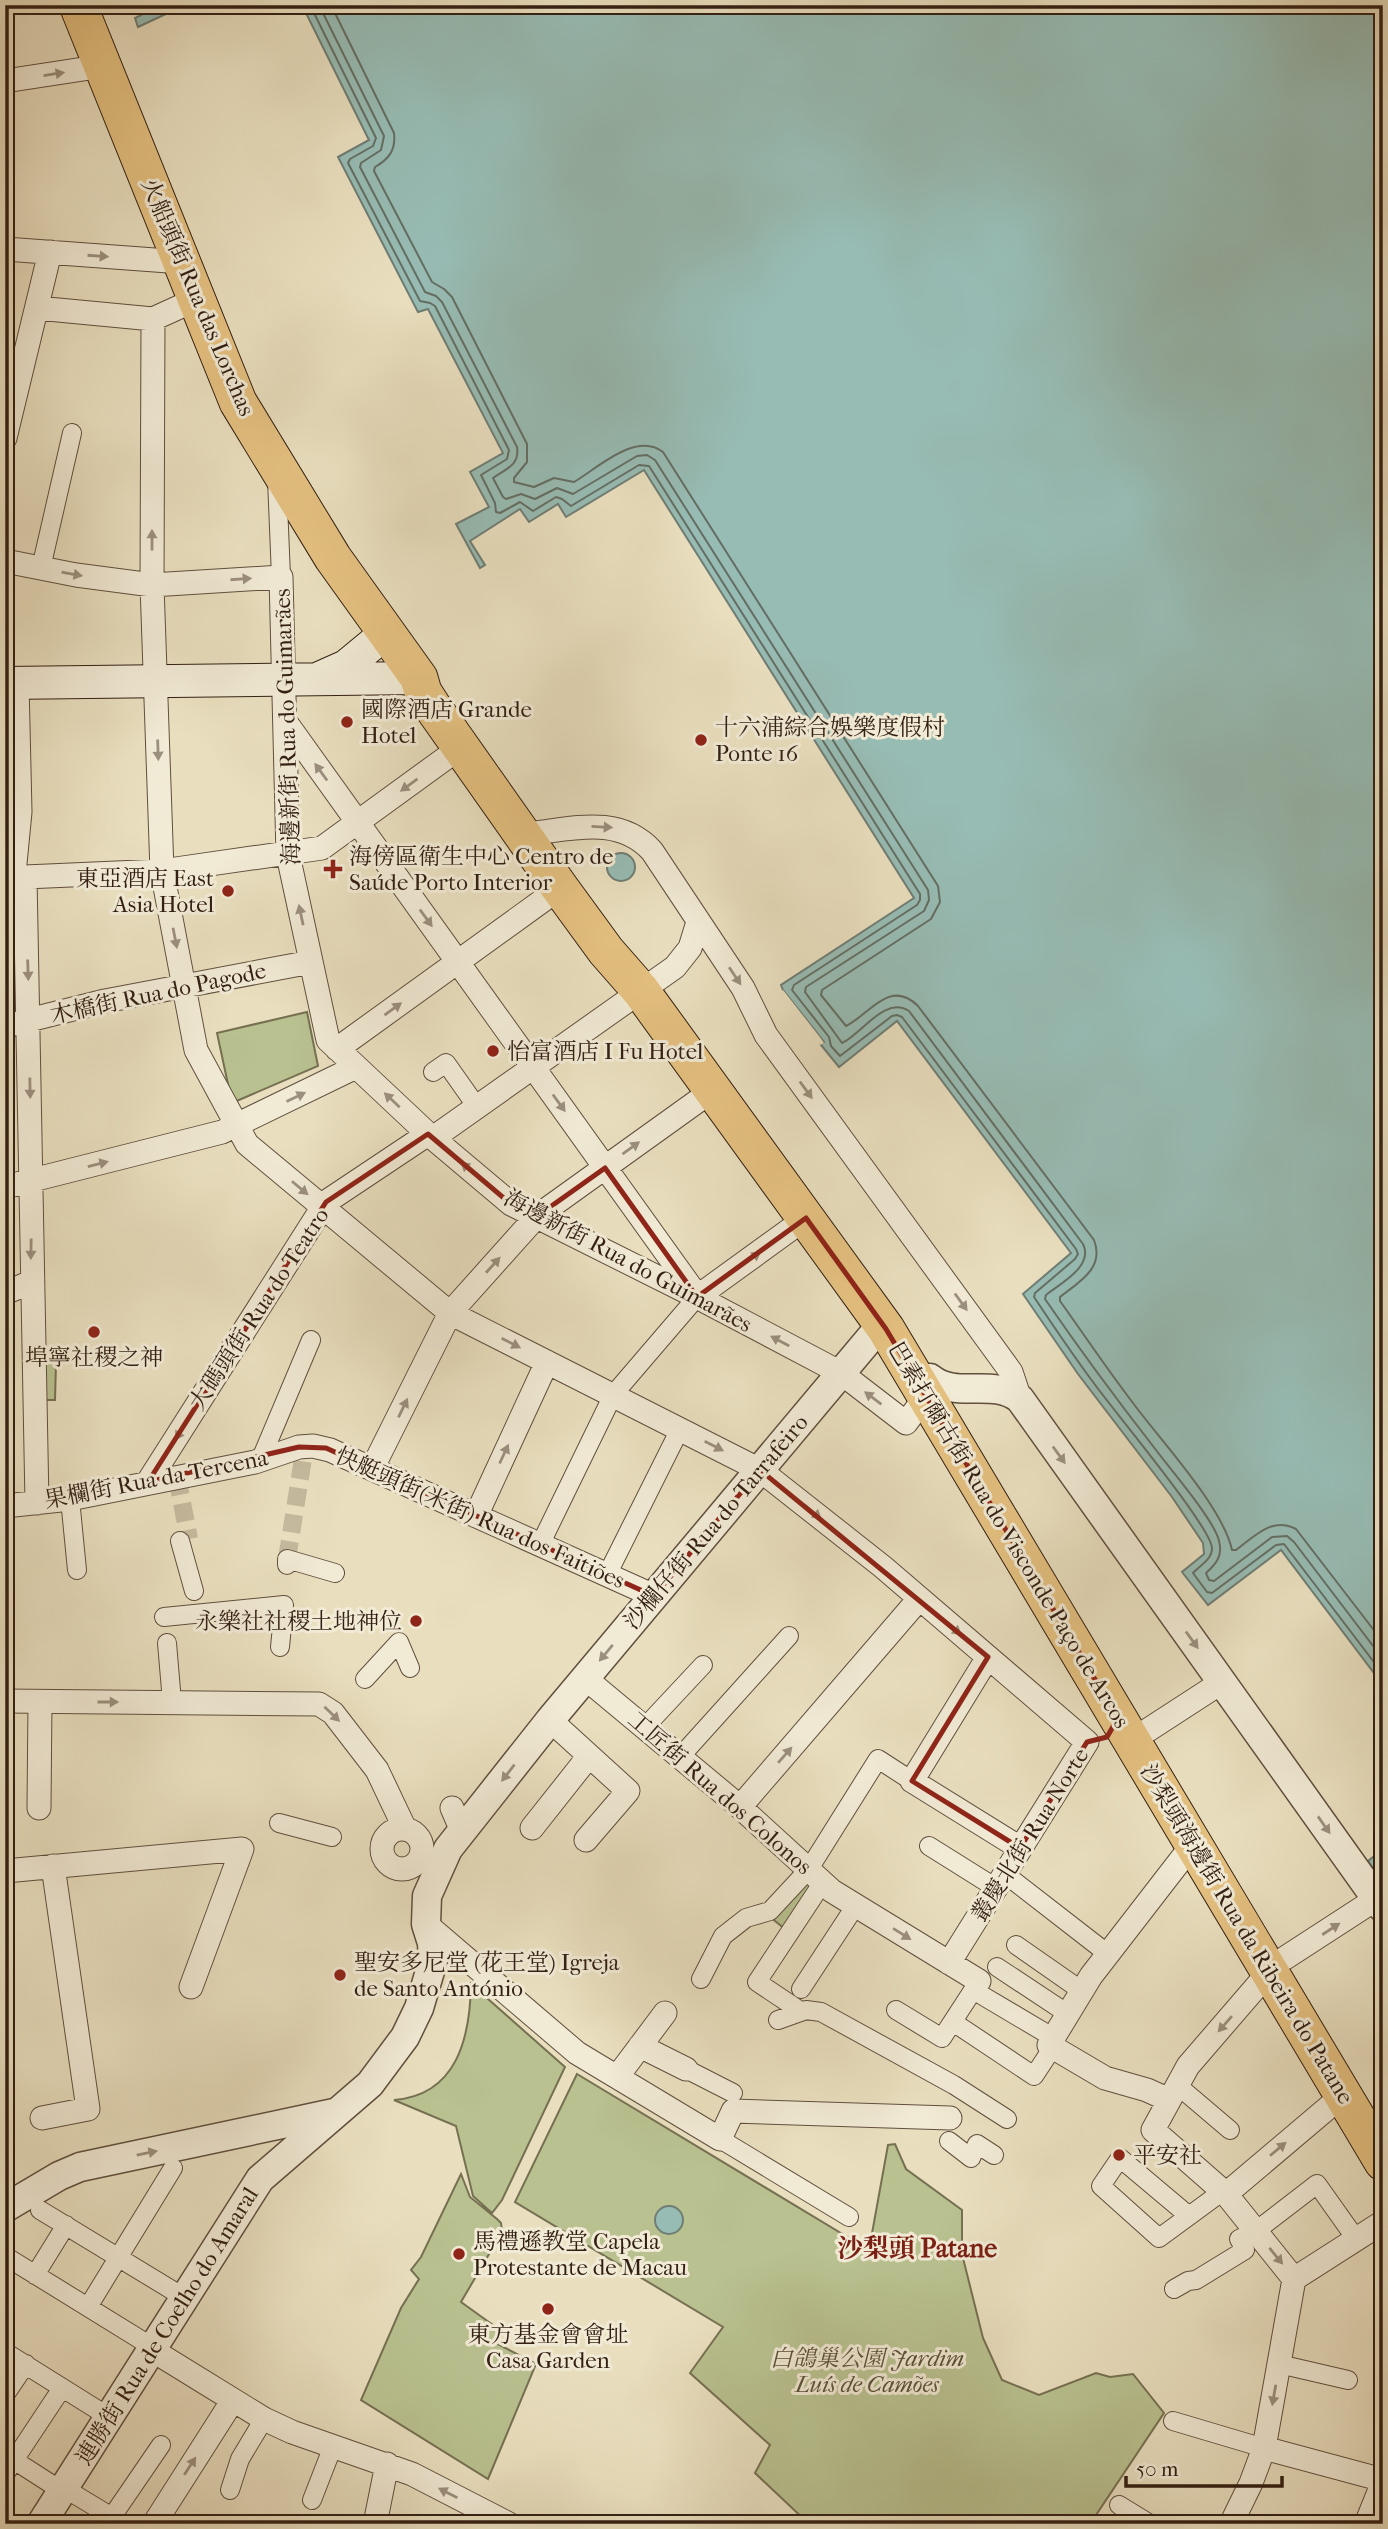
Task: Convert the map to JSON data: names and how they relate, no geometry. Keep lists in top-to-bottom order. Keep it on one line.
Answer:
{"streets":{"main road":["火船頭街 Rua das Lorchas","巴素打爾古街 Rua do Visconde Paço de Arcos","沙梨頭海邊街 Rua da Ribeira do Patane"],"street":["海邊新街 Rua do Guimarães","木橋街 Rua do Pagode","大碼頭街 Rua do Teatro","果欄街 Rua da Tercena","快艇頭街(米街) Rua dos Faitiões","沙欄仔街 Rua do Tarrafeiro","工匠街 Rua dos Colonos","叢慶北街 Rua Norte","連勝街 Rua de Coelho do Amaral"]},"crossings":[["火船頭街 Rua das Lorchas","海邊新街 Rua do Guimarães"],["火船頭街 Rua das Lorchas","巴素打爾古街 Rua do Visconde Paço de Arcos"],["海邊新街 Rua do Guimarães","木橋街 Rua do Pagode"],["海邊新街 Rua do Guimarães","大碼頭街 Rua do Teatro"],["海邊新街 Rua do Guimarães","沙欄仔街 Rua do Tarrafeiro"],["海邊新街 Rua do Guimarães","巴素打爾古街 Rua do Visconde Paço de Arcos"],["大碼頭街 Rua do Teatro","果欄街 Rua da Tercena"],["大碼頭街 Rua do Teatro","巴素打爾古街 Rua do Visconde Paço de Arcos"],["果欄街 Rua da Tercena","快艇頭街(米街) Rua dos Faitiões"],["快艇頭街(米街) Rua dos Faitiões","沙欄仔街 Rua do Tarrafeiro"],["沙欄仔街 Rua do Tarrafeiro","巴素打爾古街 Rua do Visconde Paço de Arcos"],["沙欄仔街 Rua do Tarrafeiro","工匠街 Rua dos Colonos"],["沙欄仔街 Rua do Tarrafeiro","連勝街 Rua de Coelho do Amaral"],["巴素打爾古街 Rua do Visconde Paço de Arcos","叢慶北街 Rua Norte"],["巴素打爾古街 Rua do Visconde Paço de Arcos","沙梨頭海邊街 Rua da Ribeira do Patane"],["工匠街 Rua dos Colonos","叢慶北街 Rua Norte"],["叢慶北街 Rua Norte","沙梨頭海邊街 Rua da Ribeira do Patane"]],"districts":["沙梨頭 Patane"],"parks":["白鴿巢公園 Jardim Luís de Camões"],"places":{"other":["國際酒店 Grande Hotel","十六浦綜合娛樂度假村 Ponte 16","東亞酒店 East Asia Hotel","怡富酒店 I Fu Hotel","埠寧社稷之神","永樂社社稷土地神位","聖安多尼堂 (花王堂) Igreja de Santo António","平安社","馬禮遜教堂 Capela Protestante de Macau","東方基金會會址 Casa Garden"],"health":["海傍區衛生中心 Centro de Saúde Porto Interior"]},"scale_bar":"50 m"}
